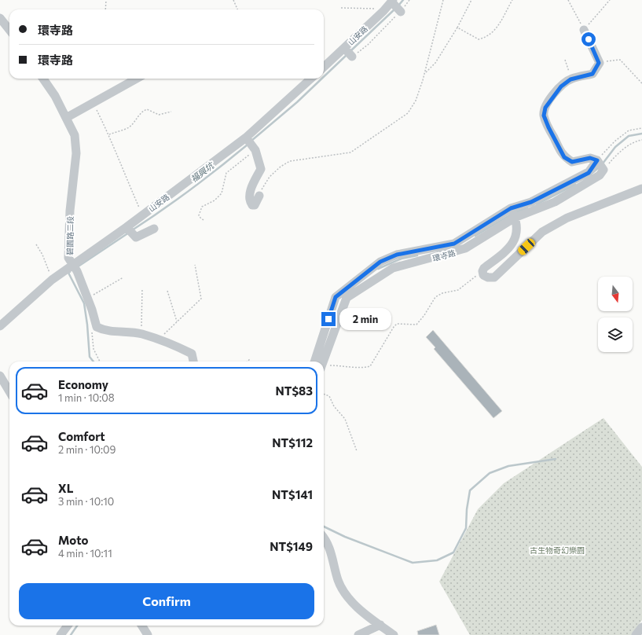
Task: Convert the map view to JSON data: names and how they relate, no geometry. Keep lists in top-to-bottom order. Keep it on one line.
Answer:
{"streets":{"street":["山安路","碧園路二段","環寺路"]},"crossings":[["山安路","碧園路二段"]],"water":["福興坑"],"parks":["古生物奇幻樂園"],"north":"bottom","page":{"banner":["環寺路","環寺路"],"bubble":"2 min","list":[{"name":"Economy","note":"1 min · 10:08","value":"NT$83"},{"name":"Comfort","note":"2 min · 10:09","value":"NT$112"},{"name":"XL","note":"3 min · 10:10","value":"NT$141"},{"name":"Moto","note":"4 min · 10:11","value":"NT$149"}],"buttons":"Confirm"}}
